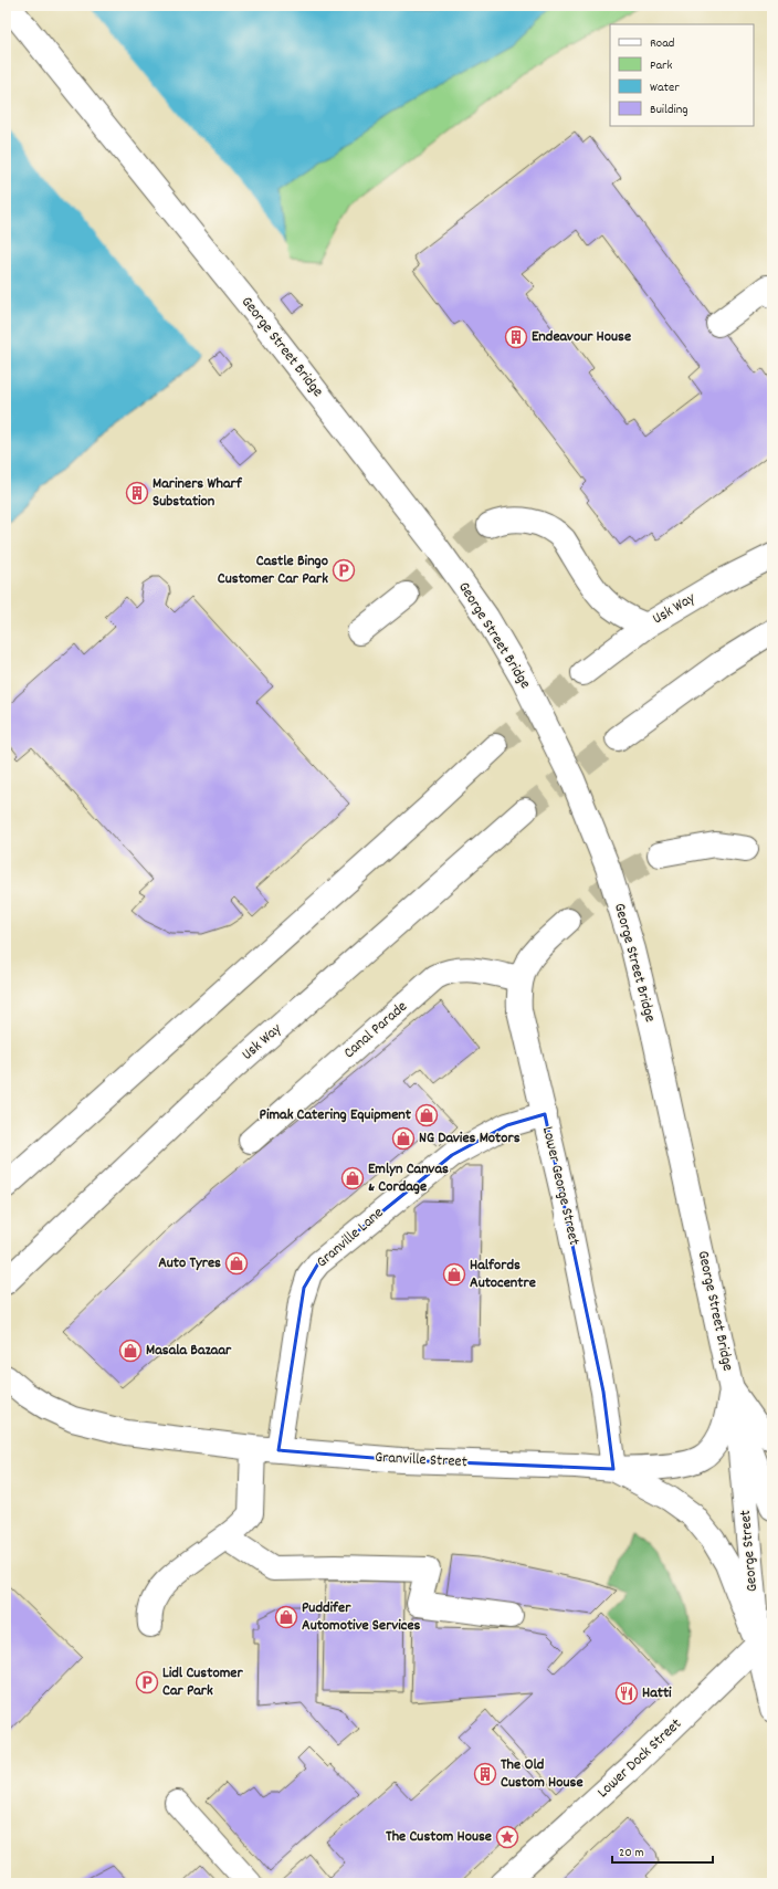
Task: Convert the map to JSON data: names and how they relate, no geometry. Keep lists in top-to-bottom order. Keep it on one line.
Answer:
{"streets":{"main road":["George Street Bridge","Usk Way","Canal Parade","Lower George Street","Granville Lane","Granville Street","George Street","Lower Dock Street"]},"crossings":[["George Street Bridge","George Street"],["Canal Parade","Lower George Street"],["Lower George Street","Granville Lane"],["Lower George Street","Granville Street"],["Granville Lane","Granville Street"],["Granville Street","George Street"],["Granville Street","Lower Dock Street"],["George Street","Lower Dock Street"]],"places":{"building":["Endeavour House","Mariners Wharf Substation","The Old Custom House"],"parking":["Castle Bingo Customer Car Park","Lidl Customer Car Park"],"shop":["Pimak Catering Equipment","NG Davies Motors","Emlyn Canvas & Cordage","Auto Tyres","Halfords Autocentre","Masala Bazaar","Puddifer Automotive Services"],"restaurant":["Hatti"],"place":["The Custom House"]},"legend":["Road","Park","Water","Building"],"scale_bar":"20 m"}
